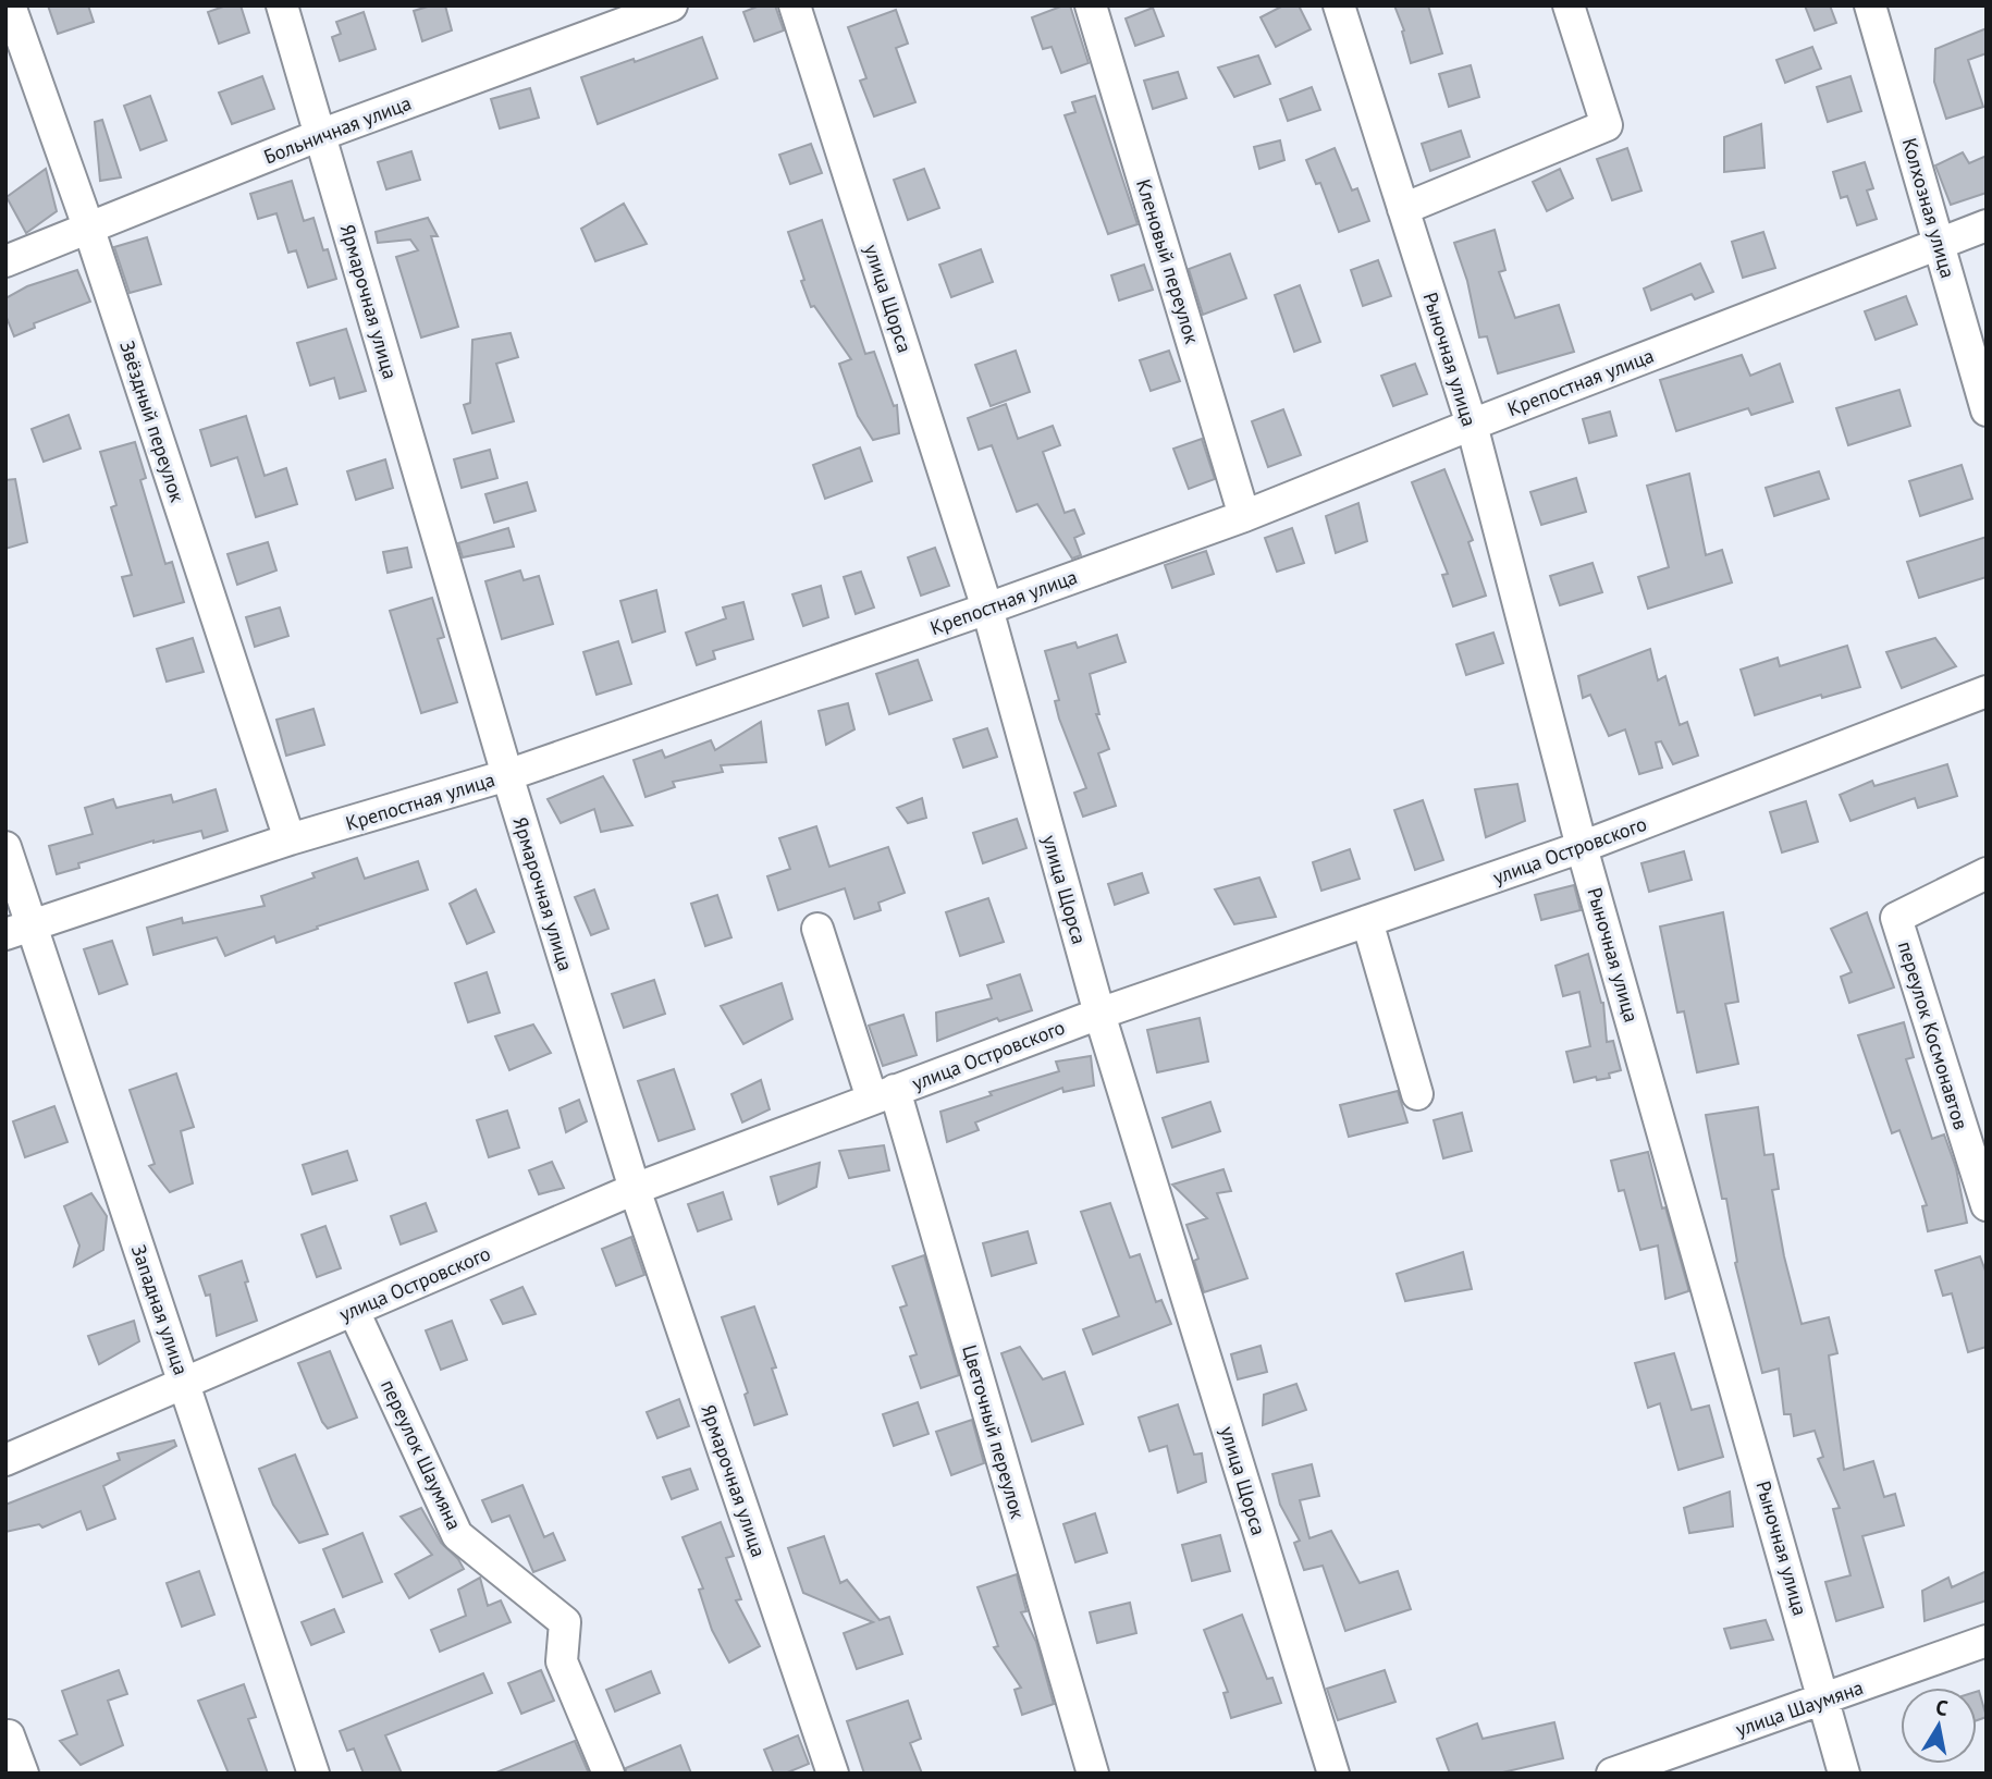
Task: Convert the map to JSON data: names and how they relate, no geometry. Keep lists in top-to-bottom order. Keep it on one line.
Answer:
{"streets":{"street":["Больничная улица","Колхозная улица","Кленовый переулок","улица Щорса","Ярмарочная улица","Рыночная улица","Крепостная улица","Звёздный переулок","улица Островского","переулок Космонавтов","Западная улица","Цветочный переулок","переулок Шаумяна","улица Шаумяна"]},"crossings":[["Больничная улица","Ярмарочная улица"],["Больничная улица","Звёздный переулок"],["Колхозная улица","Крепостная улица"],["Кленовый переулок","Крепостная улица"],["улица Щорса","Крепостная улица"],["улица Щорса","улица Островского"],["Ярмарочная улица","Крепостная улица"],["Ярмарочная улица","улица Островского"],["Рыночная улица","Крепостная улица"],["Рыночная улица","улица Островского"],["Рыночная улица","улица Шаумяна"],["Крепостная улица","Звёздный переулок"],["Крепостная улица","Западная улица"],["улица Островского","Западная улица"],["улица Островского","Цветочный переулок"],["улица Островского","переулок Шаумяна"]],"north":"top"}
